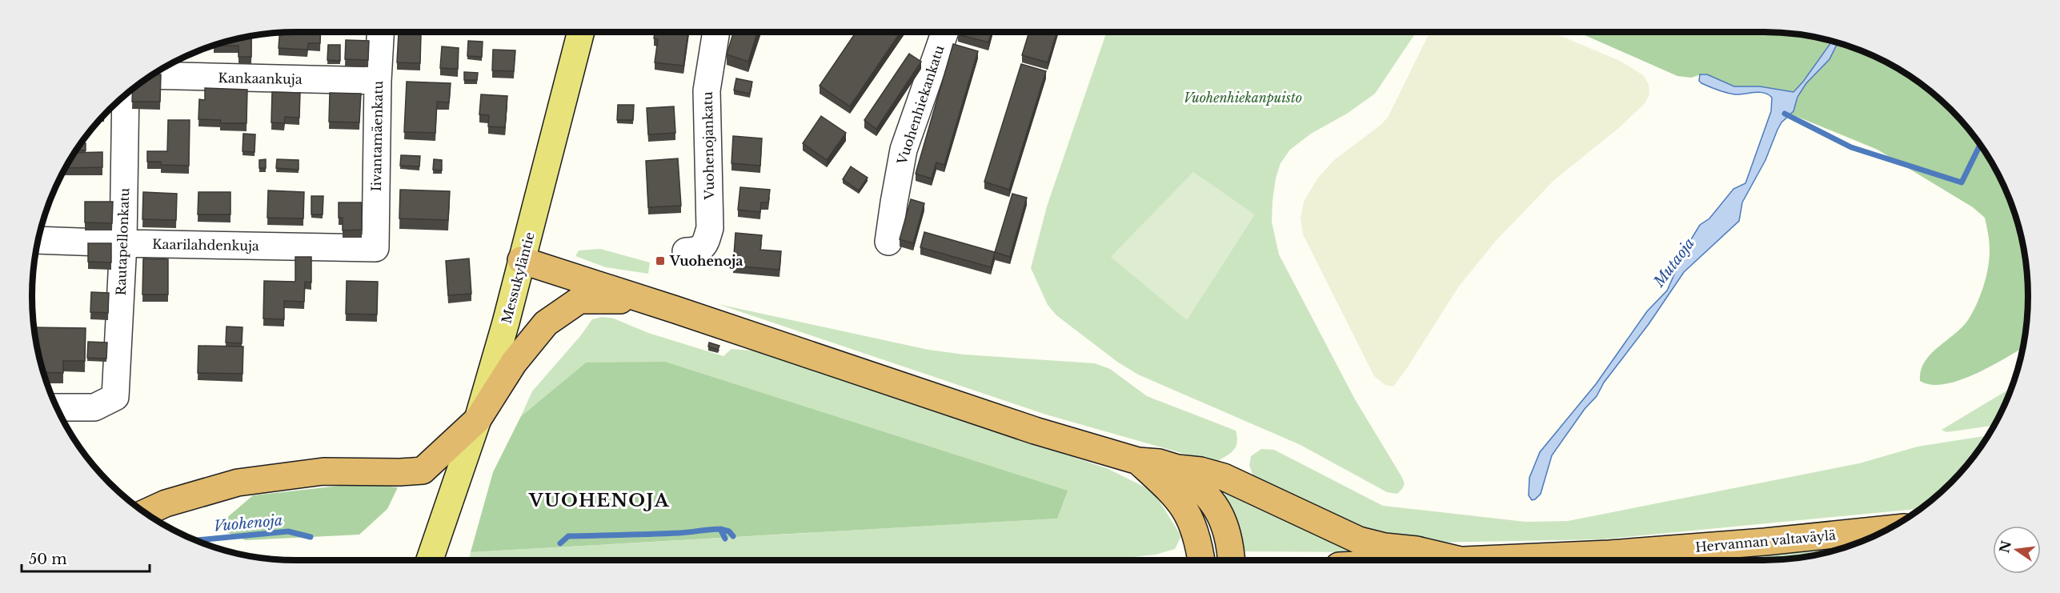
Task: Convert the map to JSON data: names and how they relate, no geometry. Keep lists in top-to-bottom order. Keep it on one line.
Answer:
{"streets":{"highway":["Hervannan valtaväylä"],"main road":["Messukyläntie"],"street":["Kankaankuja","Vuohenhiekankatu","Iivantamäenkatu","Vuohenojankatu","Rautapellonkatu","Kaarilahdenkuja"]},"crossings":[["Kankaankuja","Iivantamäenkatu"],["Iivantamäenkatu","Kaarilahdenkuja"],["Rautapellonkatu","Kaarilahdenkuja"]],"districts":["VUOHENOJA"],"water":["Mutaoja","Vuohenoja"],"parks":["Vuohenhiekanpuisto"],"places":{"transit":["Vuohenoja"]},"scale_bar":"50 m","north":"left"}
